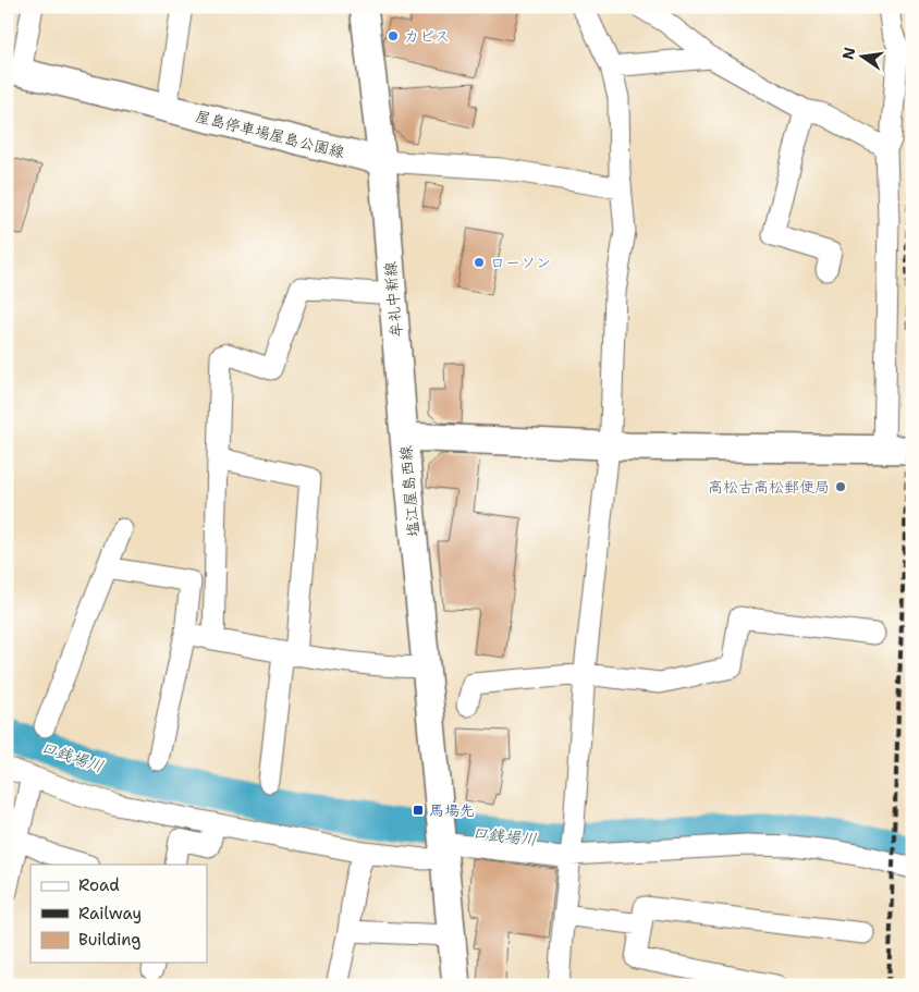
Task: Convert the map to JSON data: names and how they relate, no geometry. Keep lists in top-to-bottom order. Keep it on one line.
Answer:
{"streets":{"main road":["屋島停車場屋島公園線","牟礼中新線","塩江屋島西線"]},"crossings":[["屋島停車場屋島公園線","牟礼中新線"],["牟礼中新線","塩江屋島西線"]],"water":["口銭場川"],"places":{"other":["カピス","ローソン","高松古高松郵便局"],"transit":["馬場先"]},"legend":["Road","Railway","Building"],"north":"left"}
